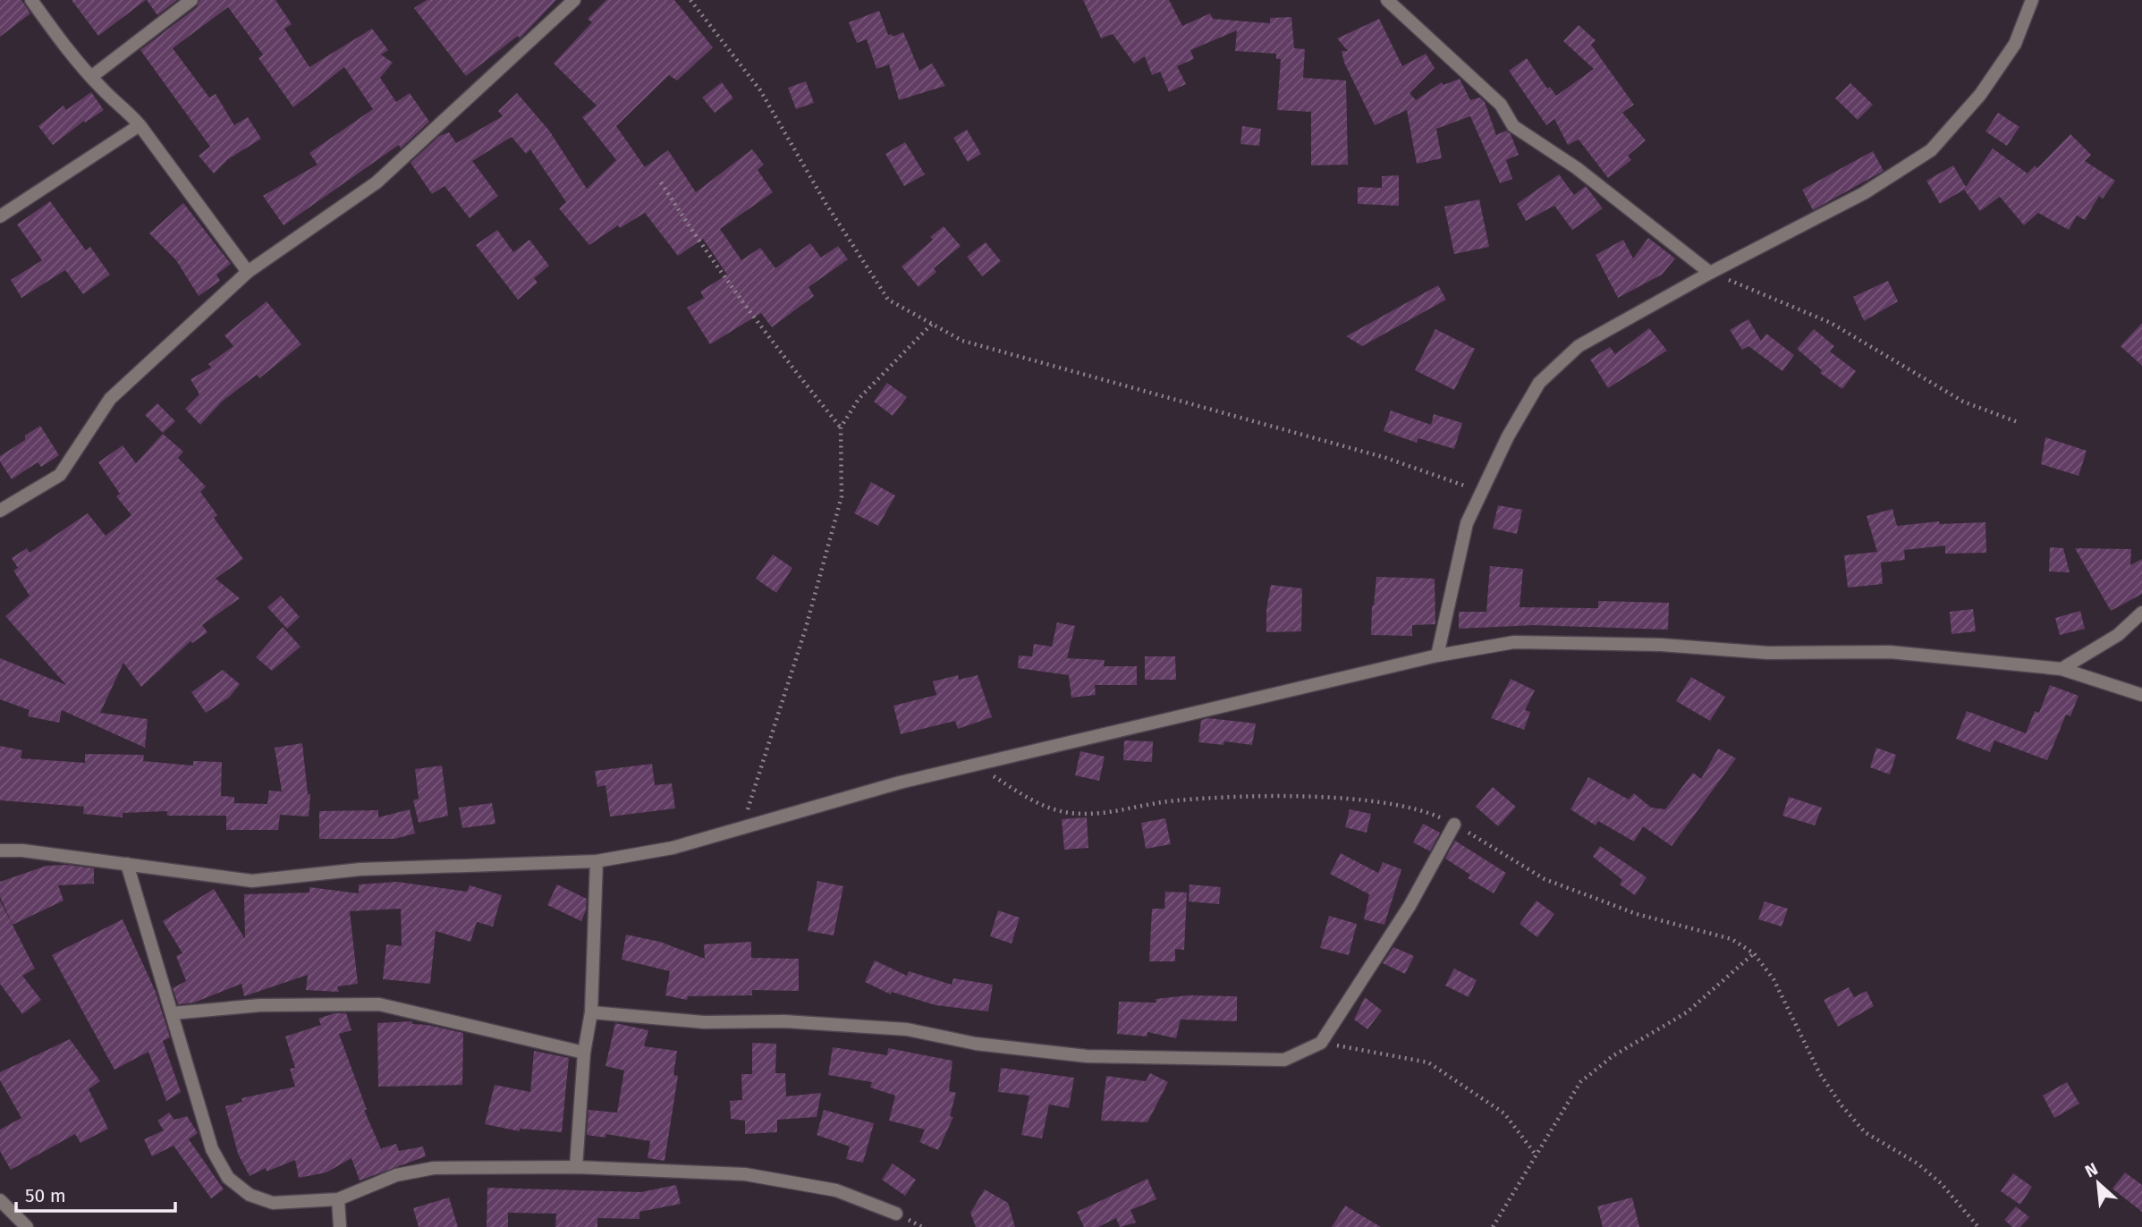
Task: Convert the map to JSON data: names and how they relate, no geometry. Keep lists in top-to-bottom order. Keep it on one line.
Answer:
{"scale_bar":"50 m","north":"top left"}
